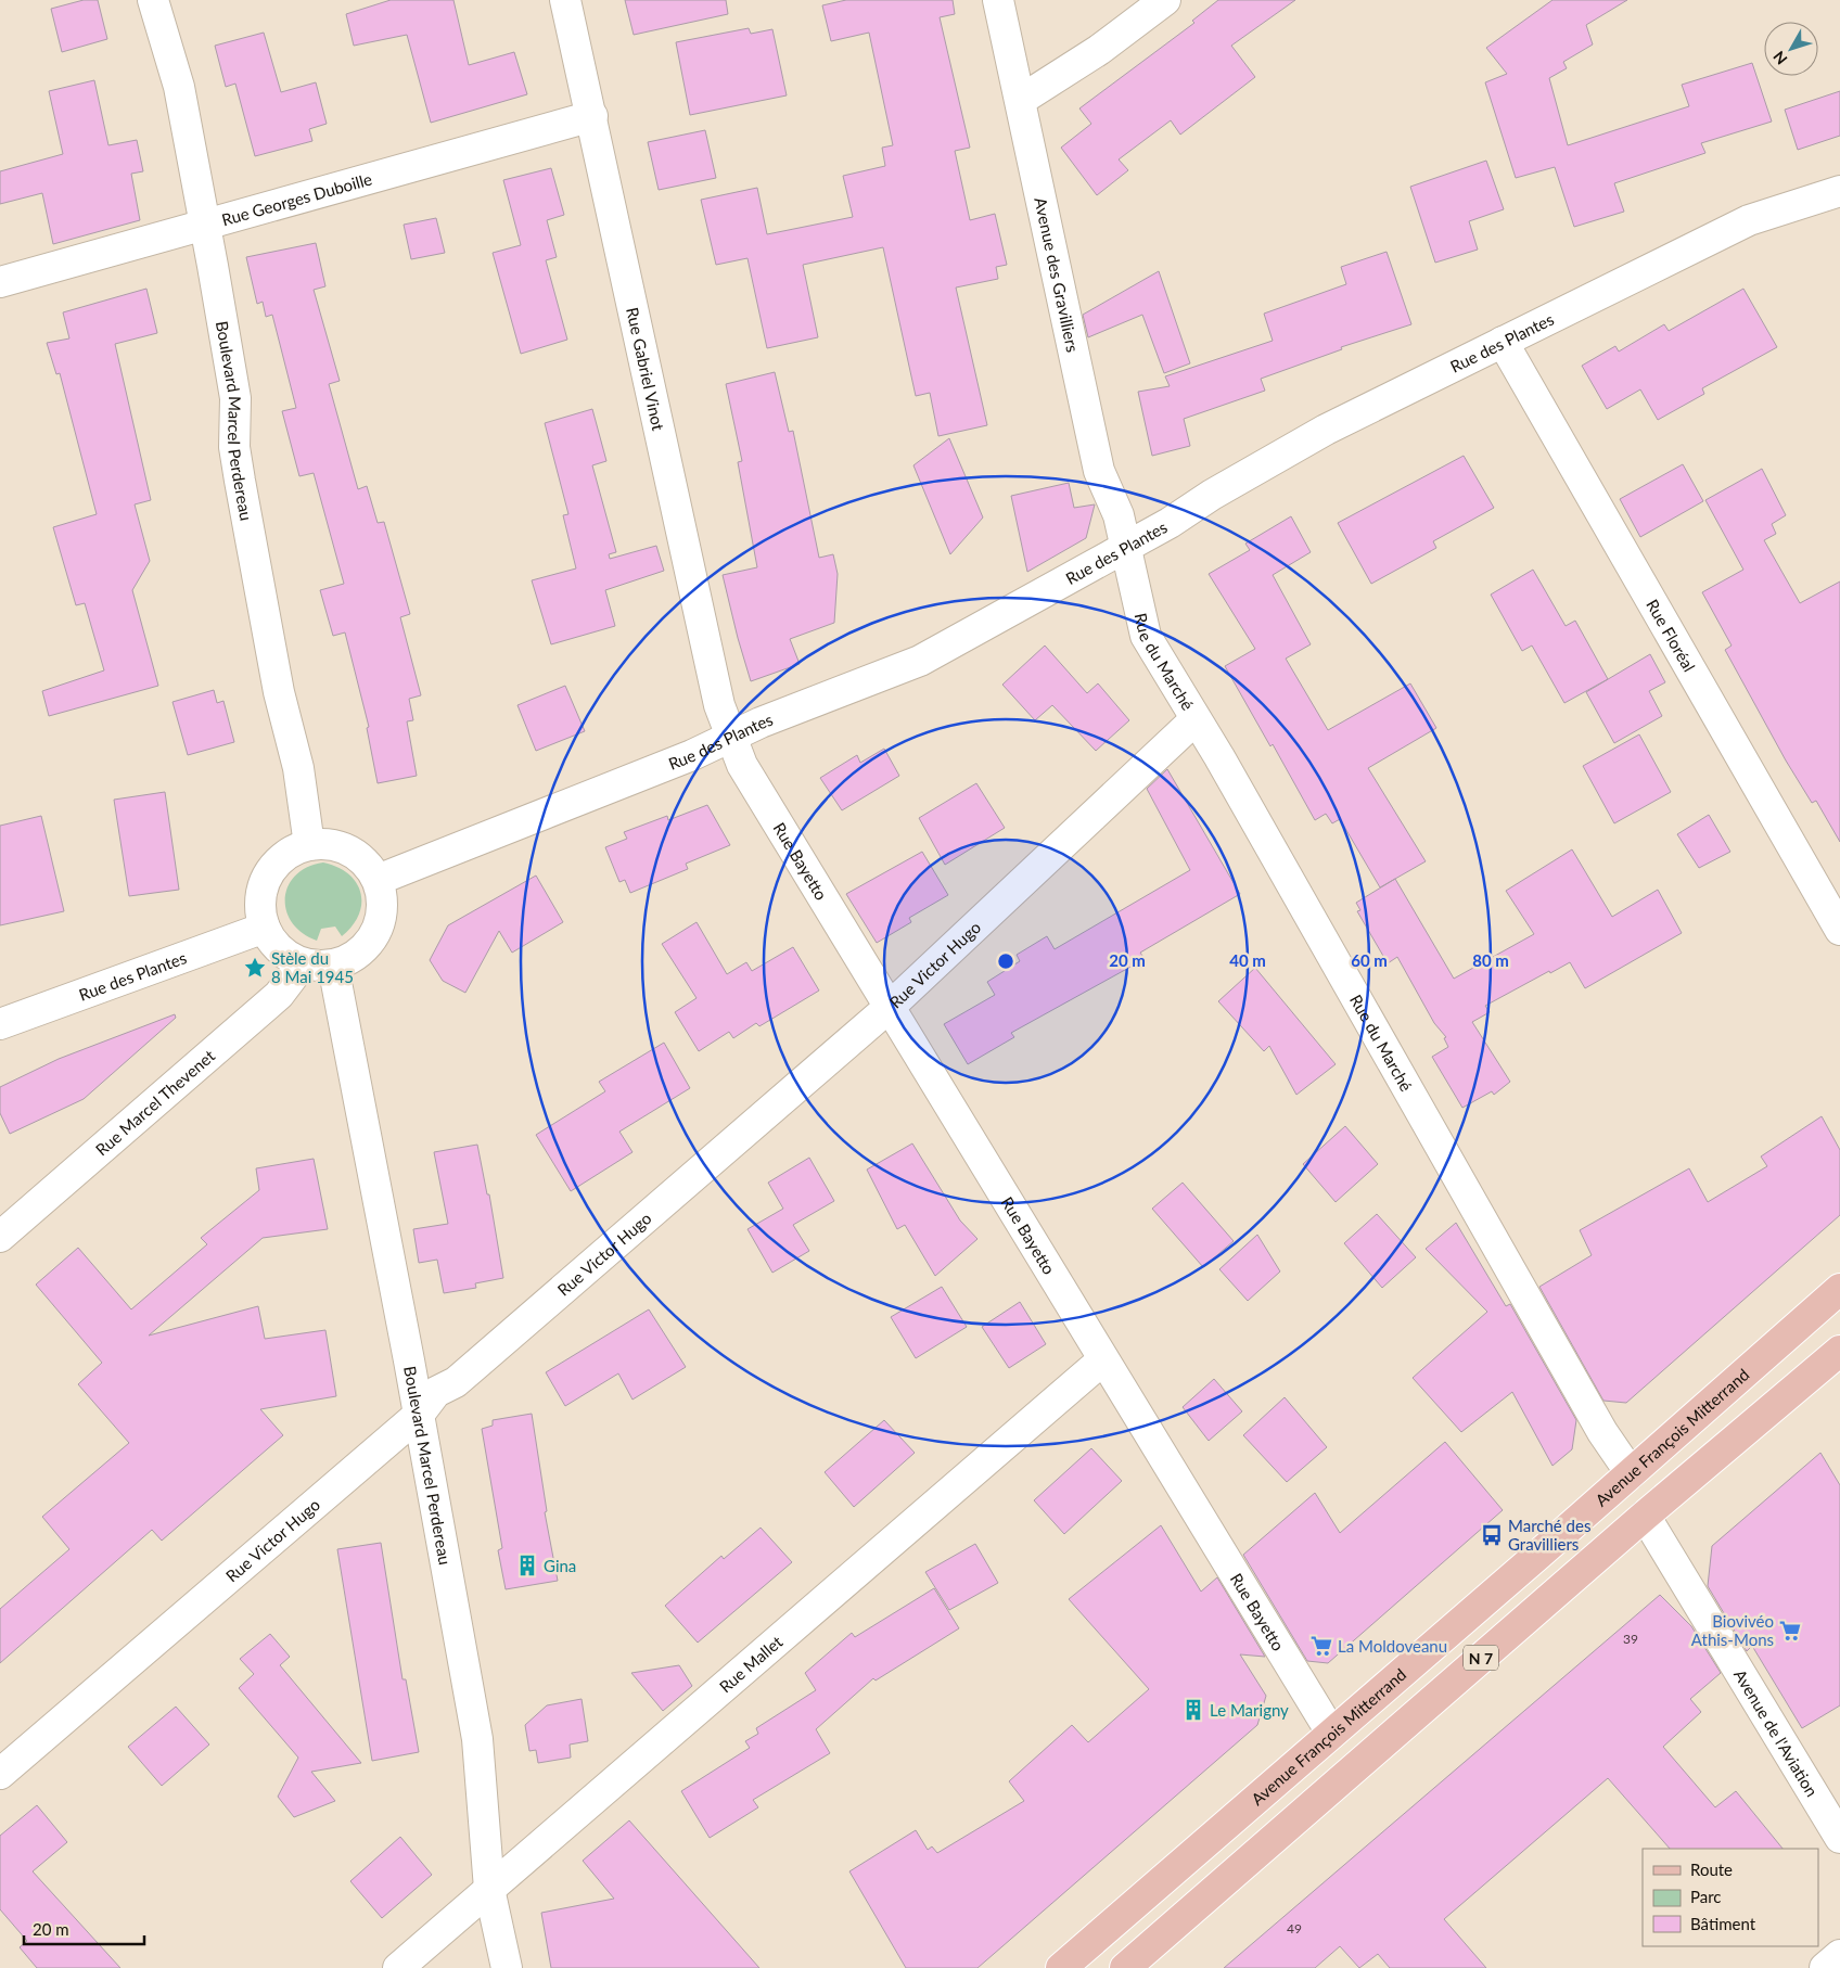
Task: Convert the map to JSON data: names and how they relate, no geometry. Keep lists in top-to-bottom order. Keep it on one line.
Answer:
{"streets":{"main road":["Avenue François Mitterrand","N 7"],"street":["Rue Georges Duboille","Avenue des Gravilliers","Rue des Plantes","Rue Gabriel Vinot","Boulevard Marcel Perdereau","Rue Floréal","Rue du Marché","Rue Bayetto","Rue Victor Hugo","Rue Marcel Thevenet","Rue Mallet","Avenue de l'Aviation"]},"crossings":[["Rue Georges Duboille","Rue Gabriel Vinot"],["Rue Georges Duboille","Boulevard Marcel Perdereau"],["Avenue des Gravilliers","Rue des Plantes"],["Avenue des Gravilliers","Rue du Marché"],["Rue des Plantes","Rue Gabriel Vinot"],["Rue des Plantes","Boulevard Marcel Perdereau"],["Rue des Plantes","Rue Floréal"],["Rue des Plantes","Rue du Marché"],["Rue des Plantes","Rue Bayetto"],["Rue des Plantes","Rue Marcel Thevenet"],["Rue Gabriel Vinot","Rue Bayetto"],["Boulevard Marcel Perdereau","Rue Victor Hugo"],["Boulevard Marcel Perdereau","Rue Marcel Thevenet"],["Boulevard Marcel Perdereau","Rue Mallet"],["Rue du Marché","Rue Victor Hugo"],["Rue du Marché","Avenue François Mitterrand"],["Rue Bayetto","Rue Victor Hugo"],["Rue Bayetto","Avenue François Mitterrand"],["Rue Bayetto","Rue Mallet"],["N 7","Avenue de l'Aviation"]],"places":{"place":["Stèle du 8 Mai 1945"],"bus stop":["Marché des Gravilliers"],"building":["Gina","Le Marigny"],"supermarket":["Biovivéo Athis-Mons","La Moldoveanu"]},"house_numbers":["39","49"],"legend":["Route","Parc","Bâtiment"],"scale_bar":"20 m","north":"bottom left","rings":["20 m","40 m","60 m","80 m"]}
